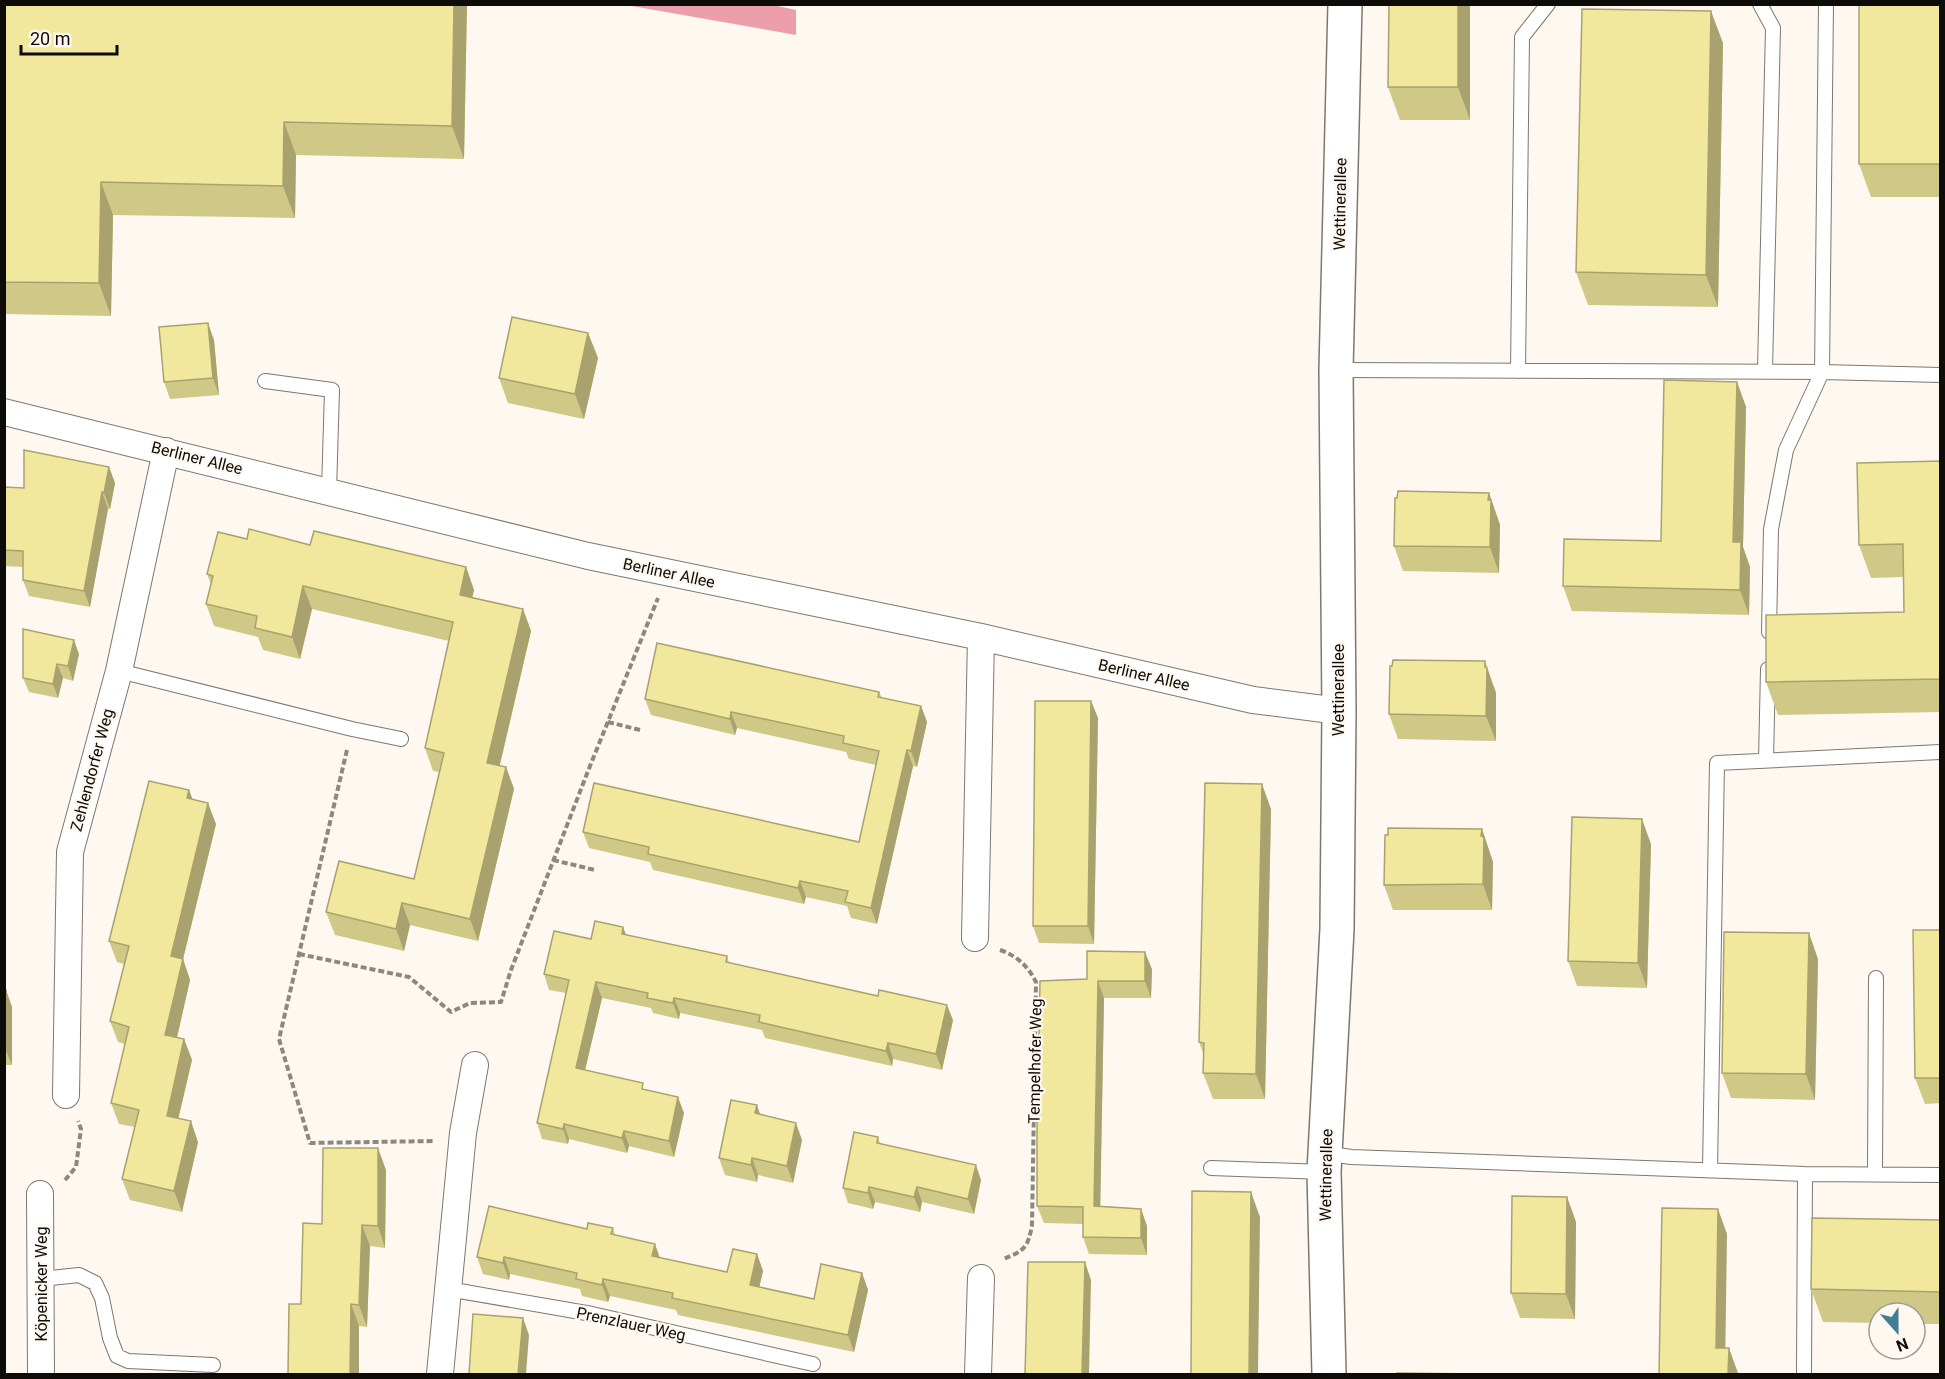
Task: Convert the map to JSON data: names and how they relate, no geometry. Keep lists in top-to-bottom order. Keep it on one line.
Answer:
{"streets":{"street":["Wettinerallee","Berliner Allee","Zehlendorfer Weg","Köpenicker Weg"],"lane":["Prenzlauer Weg"],"path":["Tempelhofer Weg"]},"crossings":[["Wettinerallee","Berliner Allee"],["Berliner Allee","Zehlendorfer Weg"]],"scale_bar":"20 m","north":"bottom"}
